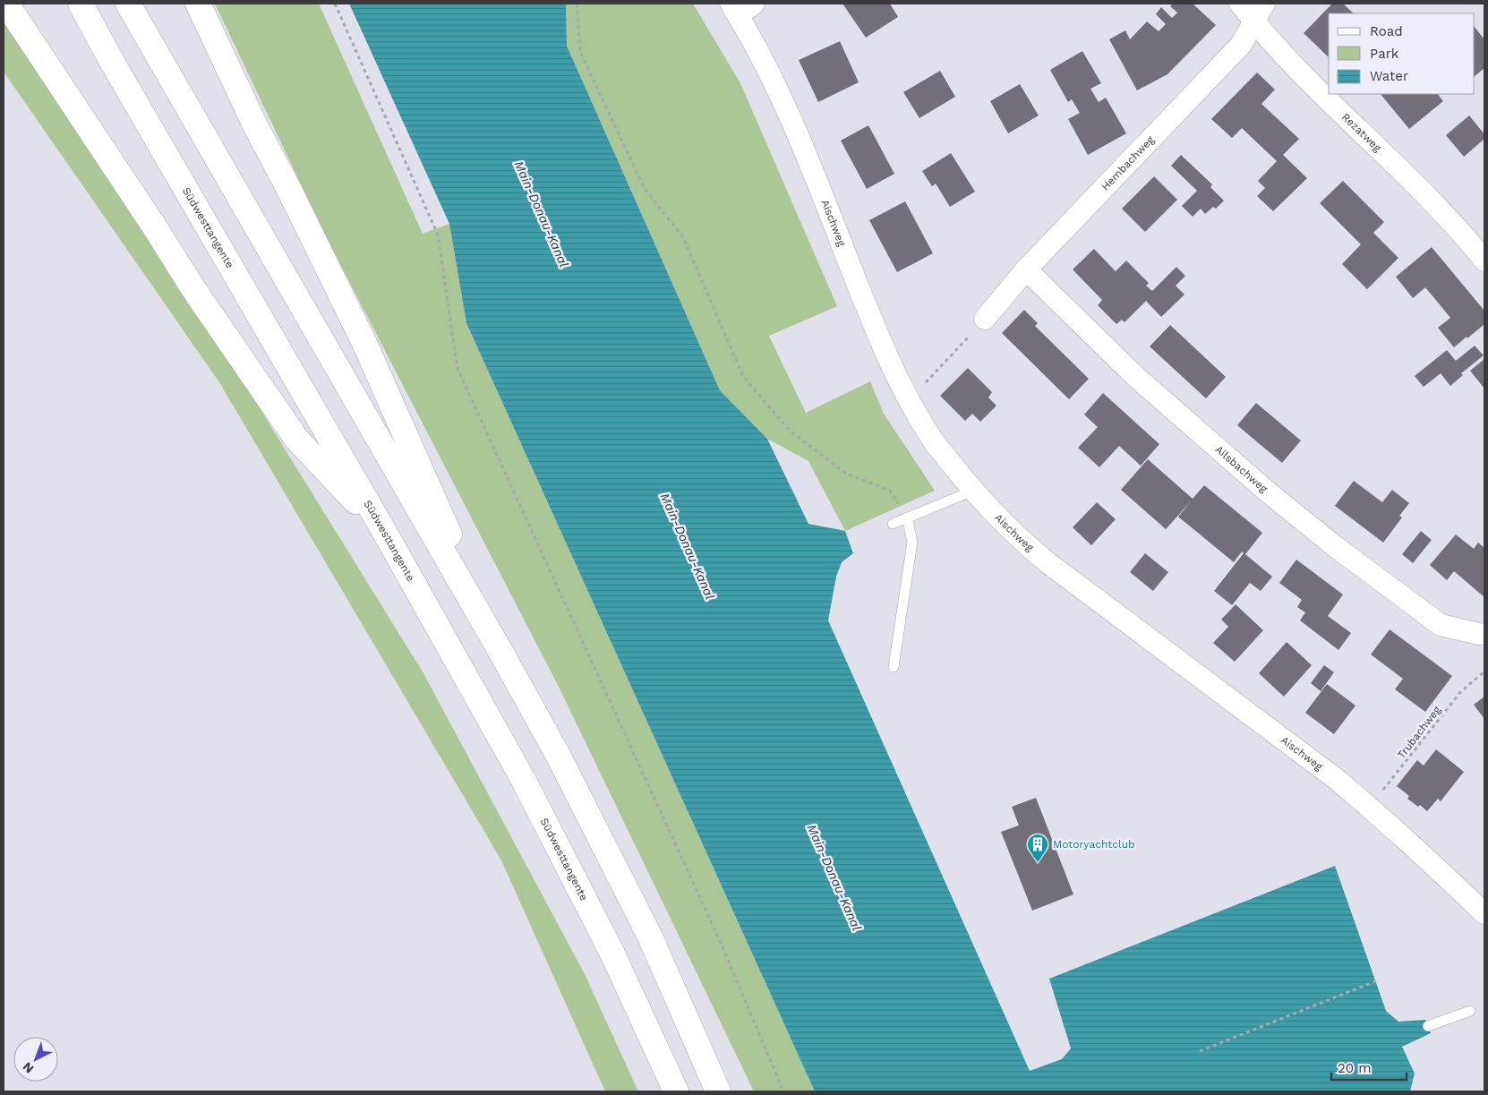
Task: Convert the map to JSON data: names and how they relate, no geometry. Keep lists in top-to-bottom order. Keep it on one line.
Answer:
{"streets":{"highway":["Südwesttangente"],"street":["Rezatweg","Hembachweg","Aischweg","Ailsbachweg"],"path":["Trubachweg"]},"crossings":[["Rezatweg","Hembachweg"],["Hembachweg","Ailsbachweg"],["Aischweg","Trubachweg"]],"water":["Main-Donau-Kanal"],"places":{"building":["Motoryachtclub"]},"legend":["Road","Park","Water"],"scale_bar":"20 m","north":"bottom left"}
